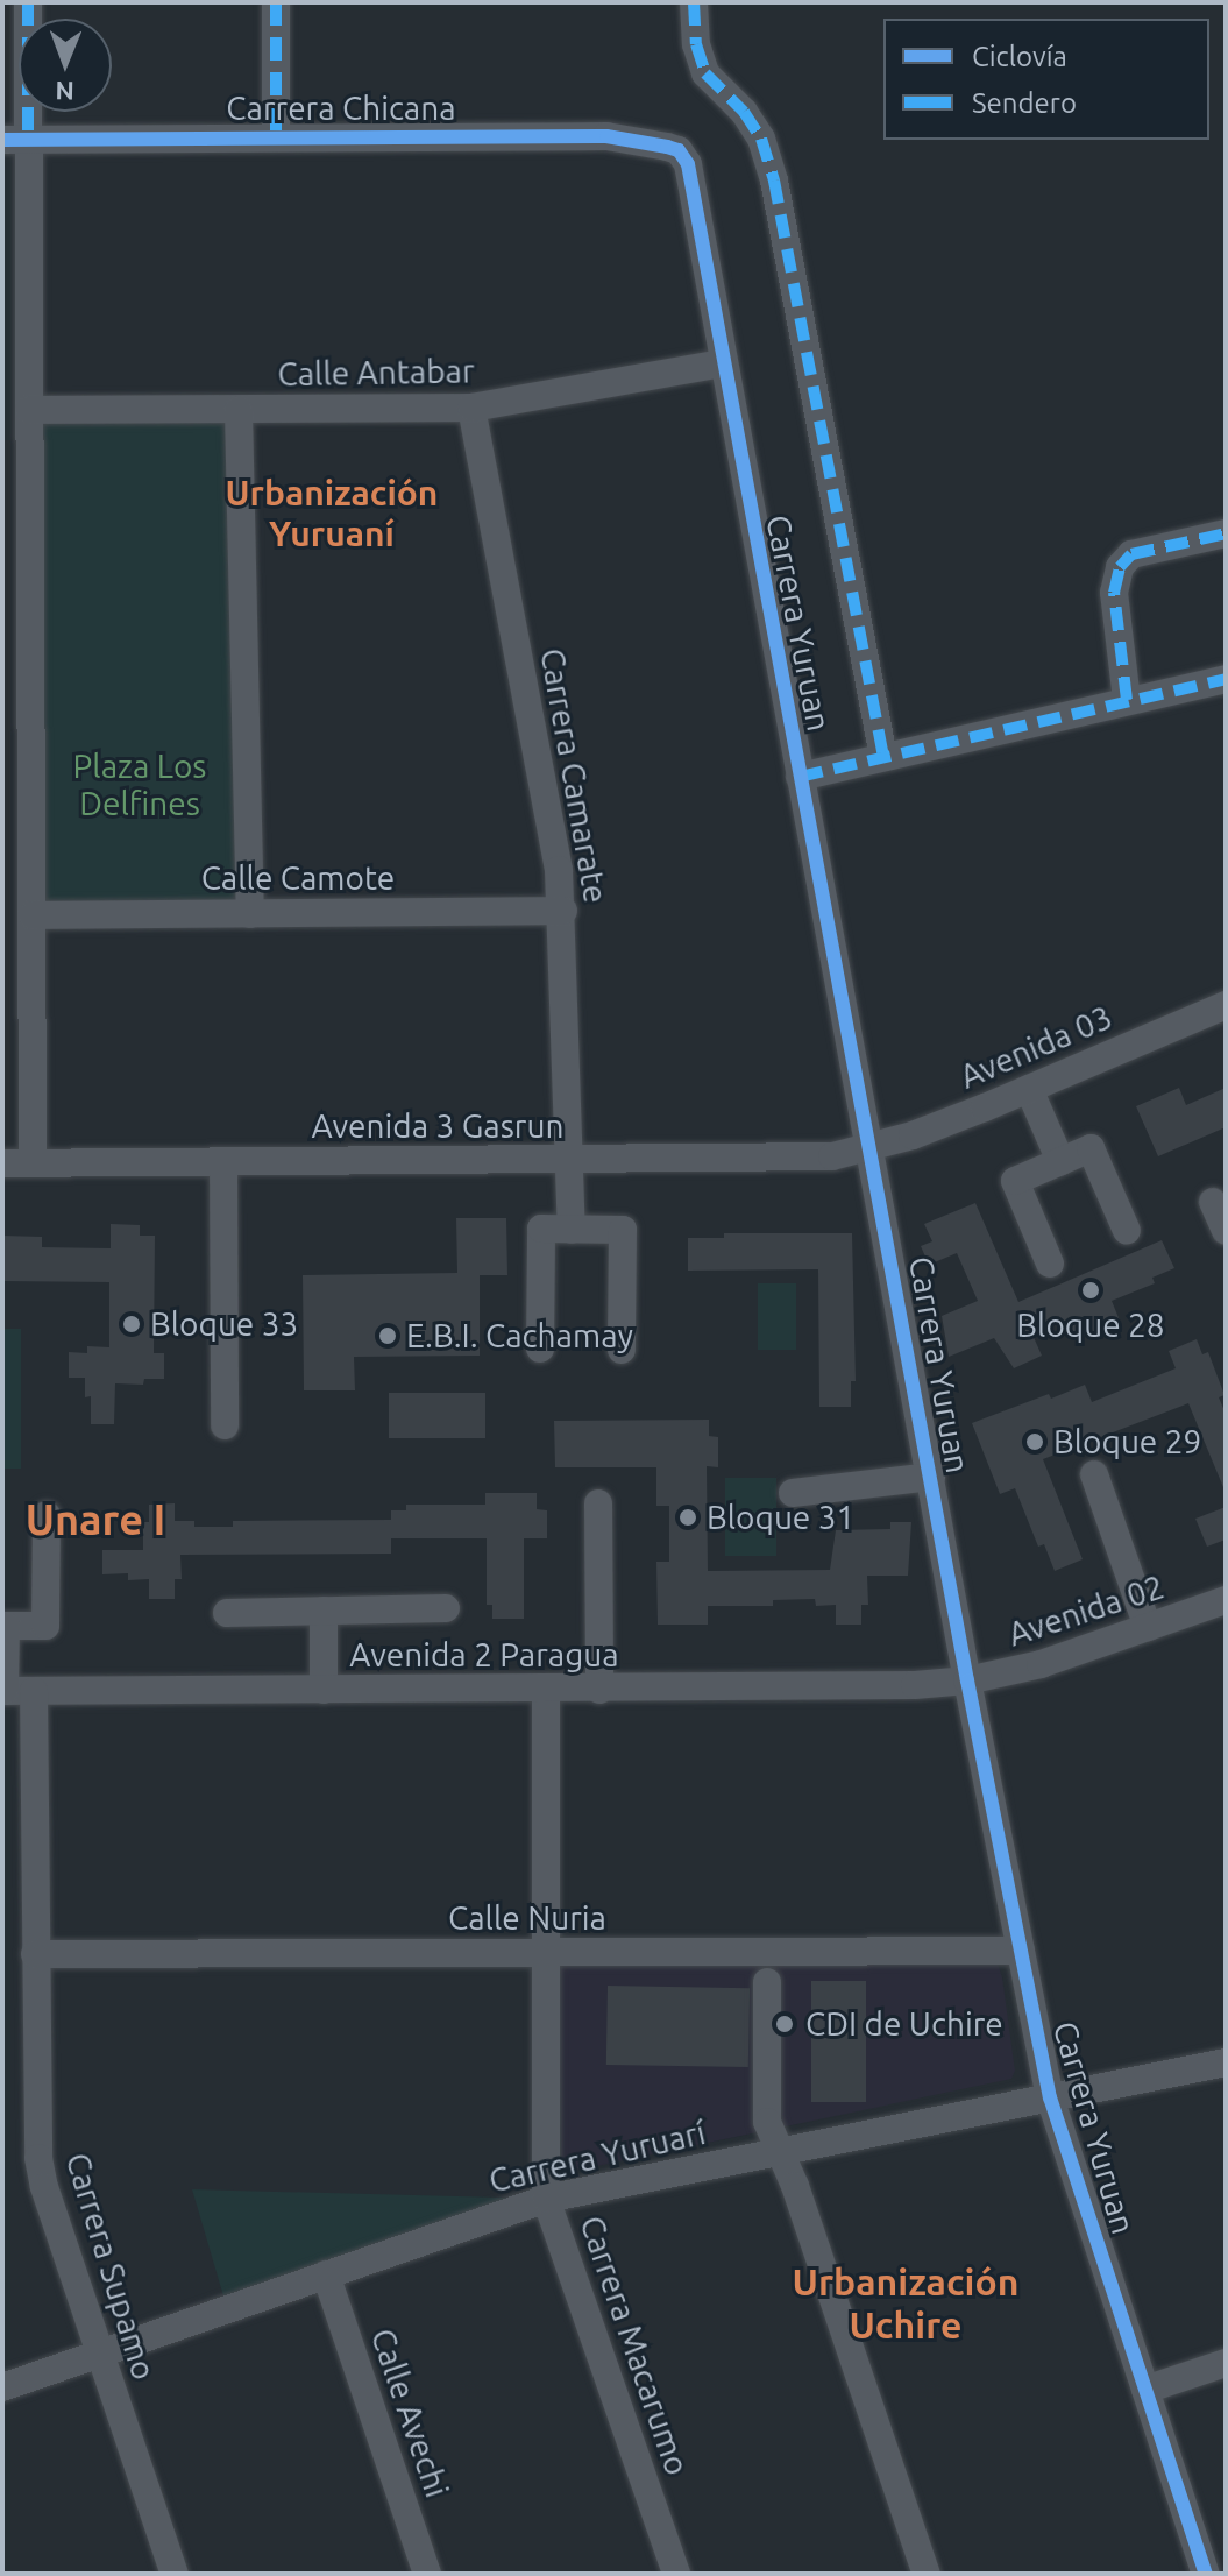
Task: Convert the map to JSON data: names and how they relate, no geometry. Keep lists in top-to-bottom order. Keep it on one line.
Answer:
{"streets":{"street":["Carrera Chicana","Calle Antabar","Carrera Yuruan","Carrera Camarate","Calle Camote","Avenida 03","Avenida 3 Gasrun","Avenida 02","Avenida 2 Paragua","Calle Nuria","Carrera Yuruarí","Carrera Supamo","Carrera Macarumo","Calle Avechi"]},"crossings":[["Carrera Chicana","Carrera Yuruan"],["Calle Antabar","Carrera Yuruan"],["Calle Antabar","Carrera Camarate"],["Carrera Yuruan","Avenida 03"],["Carrera Yuruan","Avenida 3 Gasrun"],["Carrera Yuruan","Avenida 02"],["Carrera Yuruan","Avenida 2 Paragua"],["Carrera Yuruan","Calle Nuria"],["Carrera Yuruan","Carrera Yuruarí"],["Carrera Camarate","Calle Camote"],["Carrera Camarate","Avenida 3 Gasrun"],["Avenida 03","Avenida 3 Gasrun"],["Avenida 02","Avenida 2 Paragua"],["Avenida 2 Paragua","Carrera Supamo"],["Avenida 2 Paragua","Carrera Macarumo"],["Calle Nuria","Carrera Supamo"],["Calle Nuria","Carrera Macarumo"],["Carrera Yuruarí","Carrera Supamo"],["Carrera Yuruarí","Carrera Macarumo"],["Carrera Yuruarí","Calle Avechi"]],"districts":["Urbanización Yuruaní","Unare I","Urbanización Uchire"],"parks":["Plaza Los Delfines"],"places":["Bloque 28","Bloque 33","E.B.I. Cachamay","Bloque 29","Bloque 31","CDI de Uchire"],"legend":["Ciclovía","Sendero"],"north":"bottom"}
